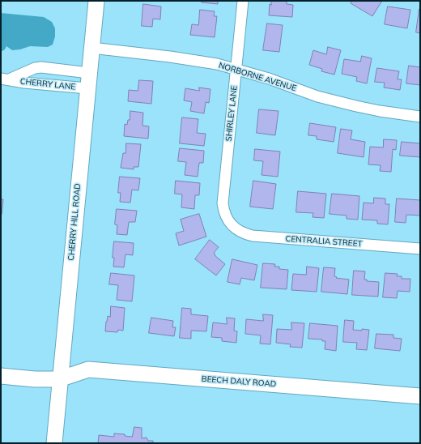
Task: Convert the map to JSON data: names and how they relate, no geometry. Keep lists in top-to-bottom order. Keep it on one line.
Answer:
{"streets":{"main road":["CHERRY HILL ROAD","BEECH DALY ROAD"],"street":["NORBORNE AVENUE","CHERRY LANE","SHIRLEY LANE","CENTRALIA STREET"]},"crossings":[["NORBORNE AVENUE","SHIRLEY LANE"],["NORBORNE AVENUE","CHERRY HILL ROAD"],["CHERRY LANE","CHERRY HILL ROAD"],["SHIRLEY LANE","CENTRALIA STREET"],["CHERRY HILL ROAD","BEECH DALY ROAD"]]}
